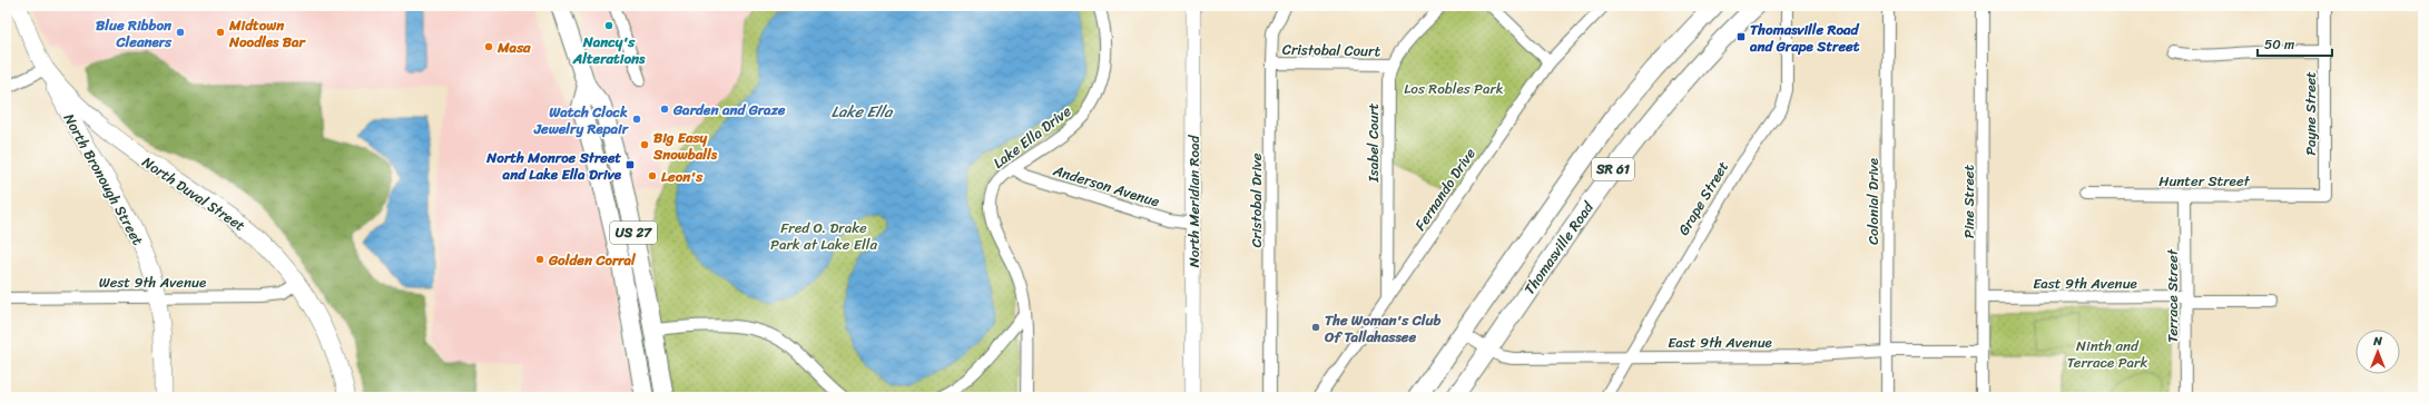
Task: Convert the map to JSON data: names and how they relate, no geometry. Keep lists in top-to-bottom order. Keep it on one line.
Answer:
{"streets":{"main road":["SR 61","North Bronough Street","North Duval Street","US 27","Thomasville Road"],"street":["Cristobal Court","Payne Street","Lake Ella Drive","Isabel Court","Hunter Street","Anderson Avenue","Fernando Drive","Grape Street","Cristobal Drive","North Meridian Road","Colonial Drive","Pine Street","West 9th Avenue","East 9th Avenue","Terrace Street"]},"crossings":[["Cristobal Court","Isabel Court"],["Cristobal Court","Cristobal Drive"],["Payne Street","Hunter Street"],["Lake Ella Drive","Anderson Avenue"],["Isabel Court","Fernando Drive"],["North Bronough Street","North Duval Street"],["North Bronough Street","West 9th Avenue"],["Hunter Street","Terrace Street"],["Anderson Avenue","North Meridian Road"],["North Duval Street","West 9th Avenue"],["Grape Street","East 9th Avenue"],["Colonial Drive","East 9th Avenue"],["Pine Street","East 9th Avenue"],["Thomasville Road","East 9th Avenue"],["East 9th Avenue","Terrace Street"]],"water":["Lake Ella"],"parks":["Los Robles Park","Fred O. Drake Park at Lake Ella","Ninth and Terrace Park"],"places":{"other":["Nancy's Alterations","Blue Ribbon Cleaners","Midtown Noodles Bar","Masa","Garden and Graze","Watch Clock Jewelry Repair","Big Easy Snowballs","Leon's","Golden Corral","The Woman's Club Of Tallahassee"],"transit":["Thomasville Road and Grape Street","North Monroe Street and Lake Ella Drive"]},"scale_bar":"50 m","north":"top"}
